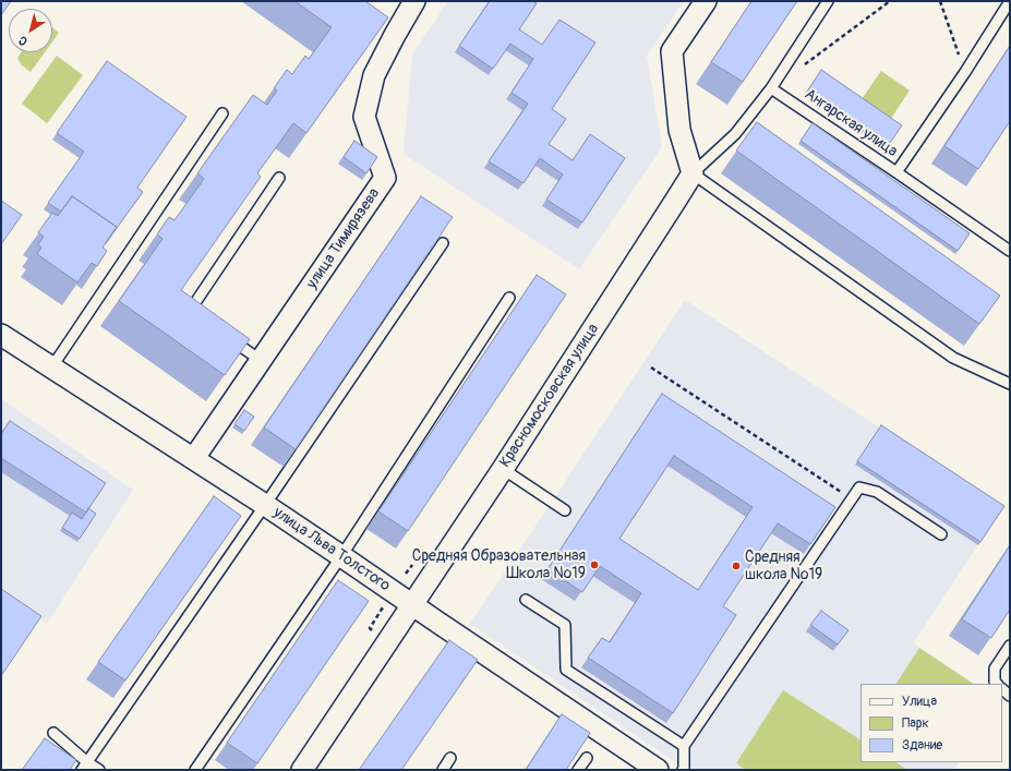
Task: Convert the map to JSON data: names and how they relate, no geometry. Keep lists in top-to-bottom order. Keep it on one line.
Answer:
{"streets":{"street":["улица Тимирязева","Красномосковская улица","улица Льва Толстого"],"lane":["Ангарская улица"]},"crossings":[["улица Тимирязева","улица Льва Толстого"],["Красномосковская улица","улица Льва Толстого"]],"places":["Средняя Образовательная Школа №19","Средняя школа №19"],"legend":["Улица","Парк","Здание"],"north":"bottom left"}
